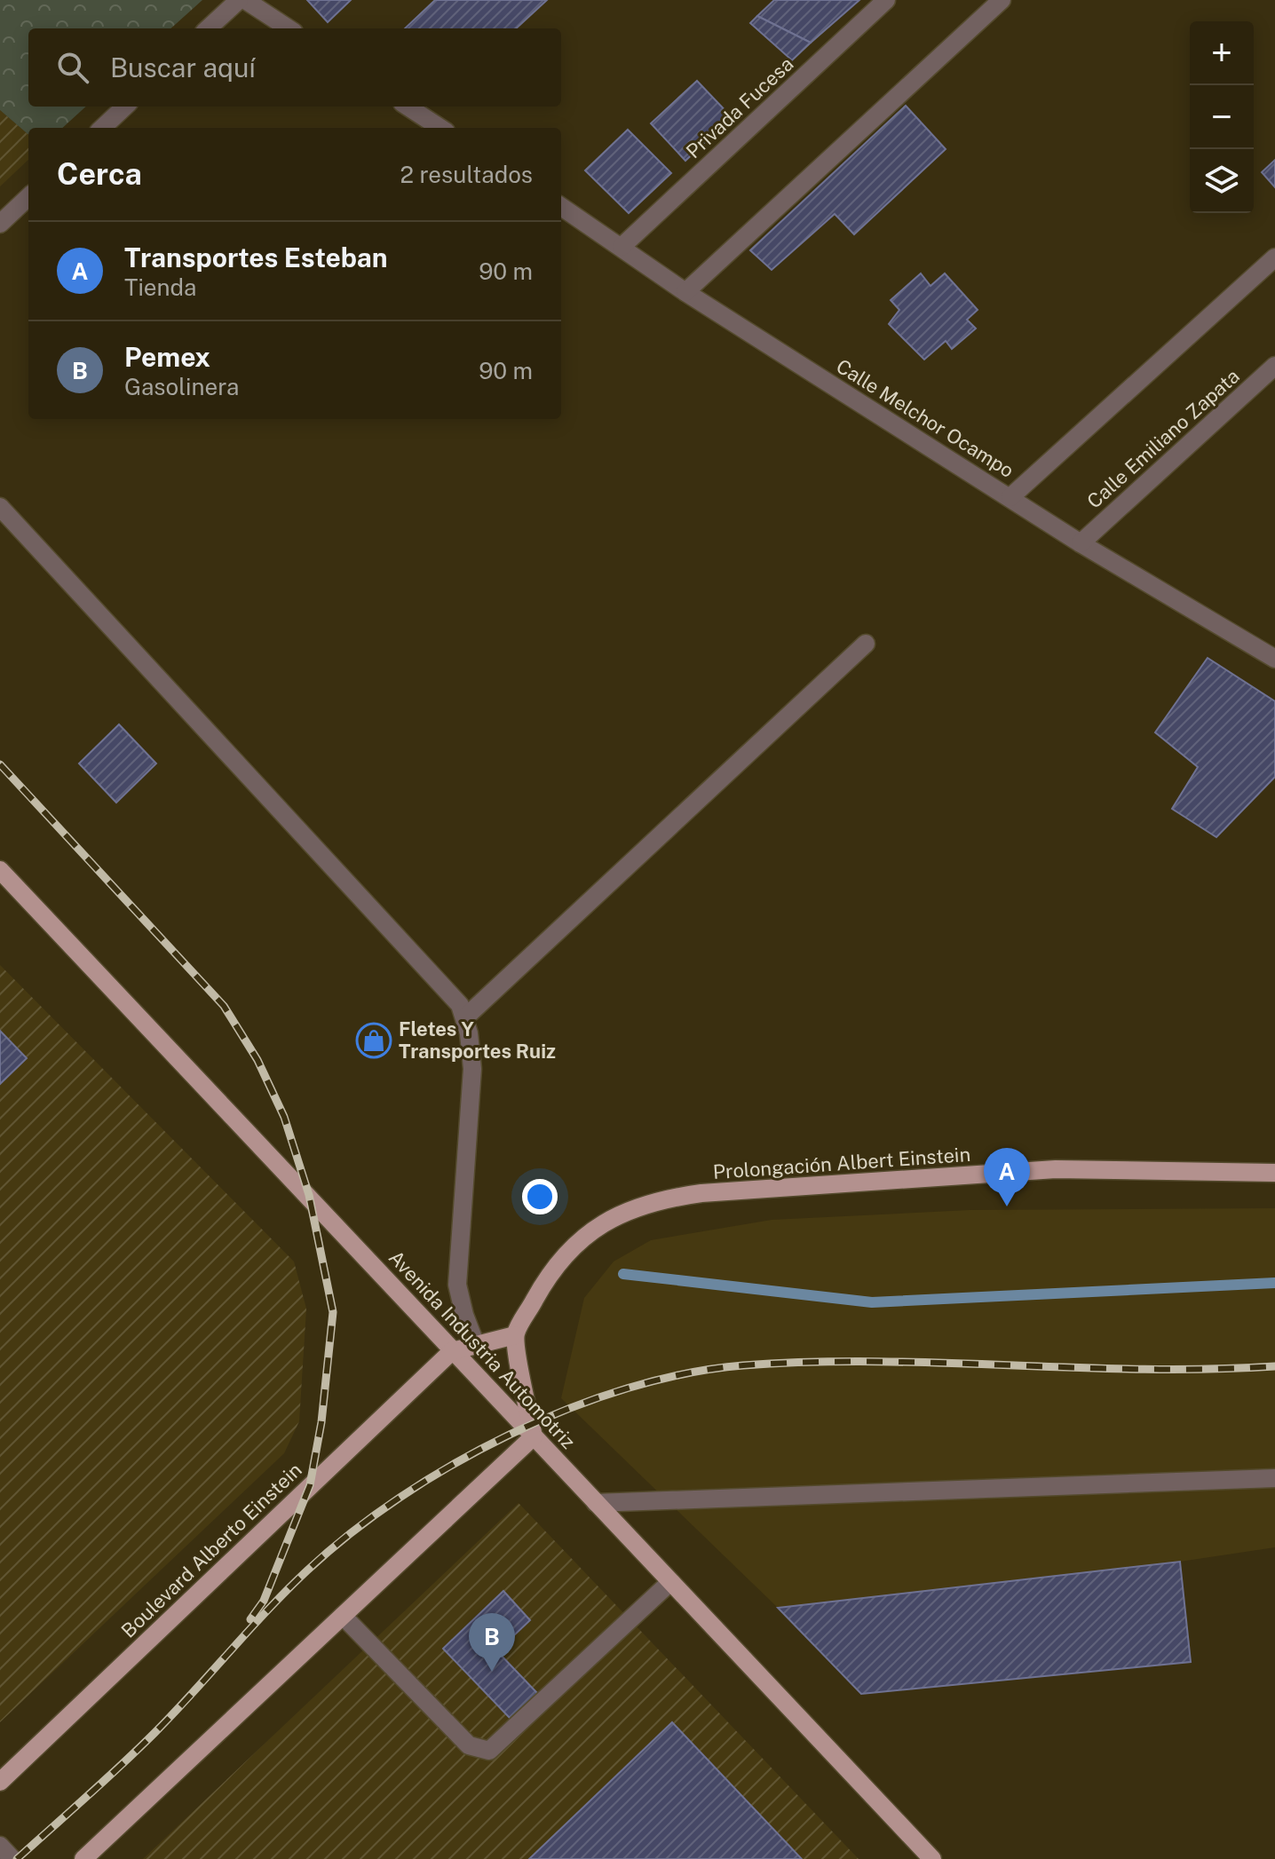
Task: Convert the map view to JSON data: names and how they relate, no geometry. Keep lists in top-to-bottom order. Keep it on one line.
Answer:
{"streets":{"main road":["Prolongación Albert Einstein","Avenida Industria Automotriz","Boulevard Alberto Einstein"],"street":["Privada Fucesa","Calle Melchor Ocampo","Calle Emiliano Zapata"]},"crossings":[["Privada Fucesa","Calle Melchor Ocampo"],["Calle Melchor Ocampo","Calle Emiliano Zapata"],["Avenida Industria Automotriz","Boulevard Alberto Einstein"]],"places":{"shop":["Fletes Y Transportes Ruiz"]},"page":{"map_buttons":["+","−"],"search":"Buscar aquí","heading":["Cerca","2 resultados"],"list":[{"mark":"A","name":"Transportes Esteban","note":"Tienda","value":"90 m"},{"mark":"B","name":"Pemex","note":"Gasolinera","value":"90 m"}],"pins":["A","B"]}}
